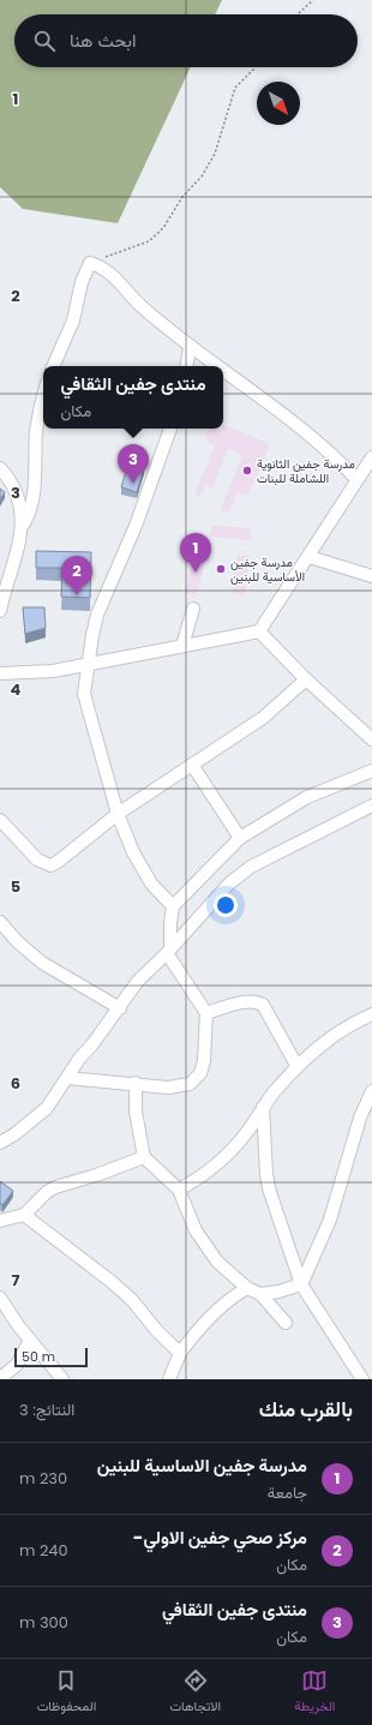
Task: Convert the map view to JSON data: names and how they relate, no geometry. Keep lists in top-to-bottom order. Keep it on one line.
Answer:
{"places":["مدرسة جفين الثانوية اللشاملة للبنات","مدرسة جفين الأساسية للبنين"],"scale_bar":"50 m","north":"bottom right","page":{"search":"ابحث هنا","popup":["منتدى جفين الثقافي","مكان"],"pins":["3","1","2"],"scale":"50 m","heading":["بالقرب منك","النتائج: 3"],"list":[{"mark":"1","name":"مدرسة جفين الاساسية للبنين","note":"جامعة","value":"230 m"},{"mark":"2","name":"مركز صحي جفين الاولي-","note":"مكان","value":"240 m"},{"mark":"3","name":"منتدى جفين الثقافي","note":"مكان","value":"300 m"}],"nav":["الخريطة","الاتجاهات","المحفوظات"]},"grid":{"rows":["1","2","3","4","5","6","7"]}}
